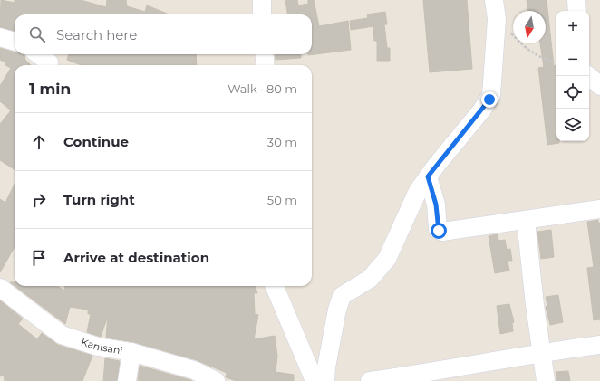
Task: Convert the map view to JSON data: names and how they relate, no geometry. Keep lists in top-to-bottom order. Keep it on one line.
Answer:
{"streets":{"street":["Kanisani"]},"north":"bottom","page":{"map_buttons":["+","−"],"search":"Search here","heading":["1 min","Walk · 80 m"],"list":[["Continue","30 m"],["Turn right","50 m"],"Arrive at destination"]}}
